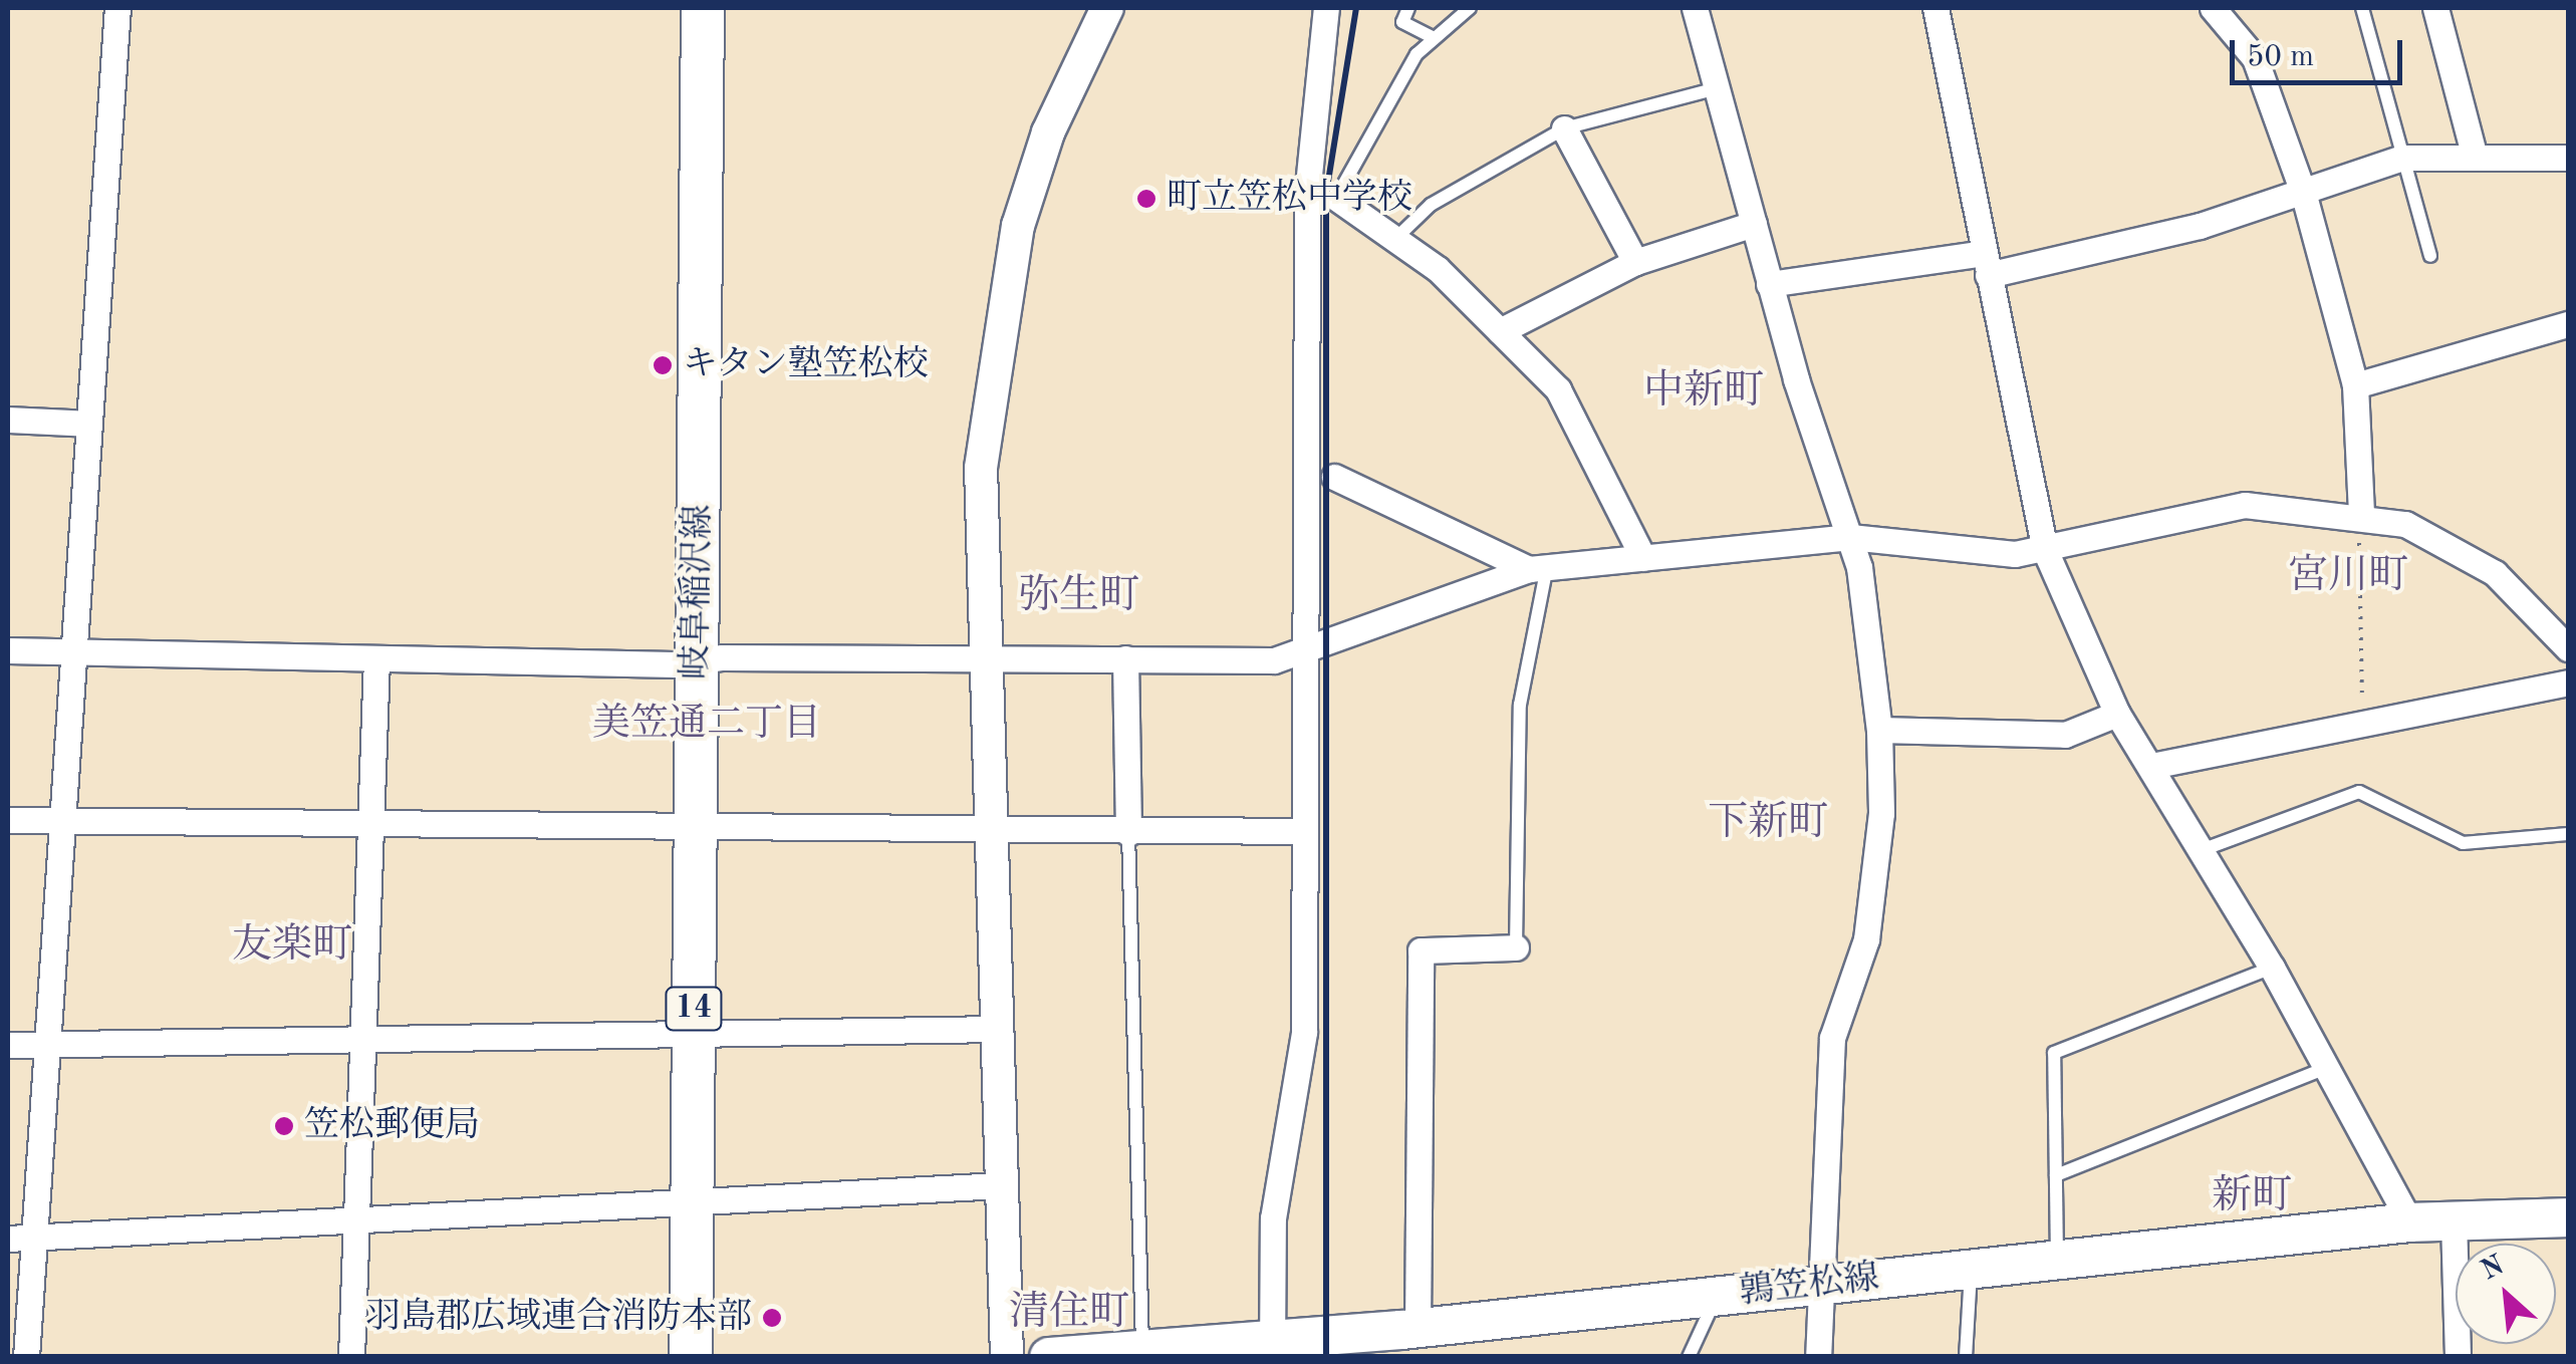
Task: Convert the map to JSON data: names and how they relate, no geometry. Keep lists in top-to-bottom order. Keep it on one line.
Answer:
{"streets":{"main road":["岐阜稲沢線","14","鶉笠松線"]},"districts":["中新町","宮川町","弥生町","美笠通二丁目","下新町","友楽町","新町","清住町"],"places":["町立笠松中学校","キタン塾笠松校","笠松郵便局","羽島郡広域連合消防本部"],"scale_bar":"50 m","north":"top left"}
